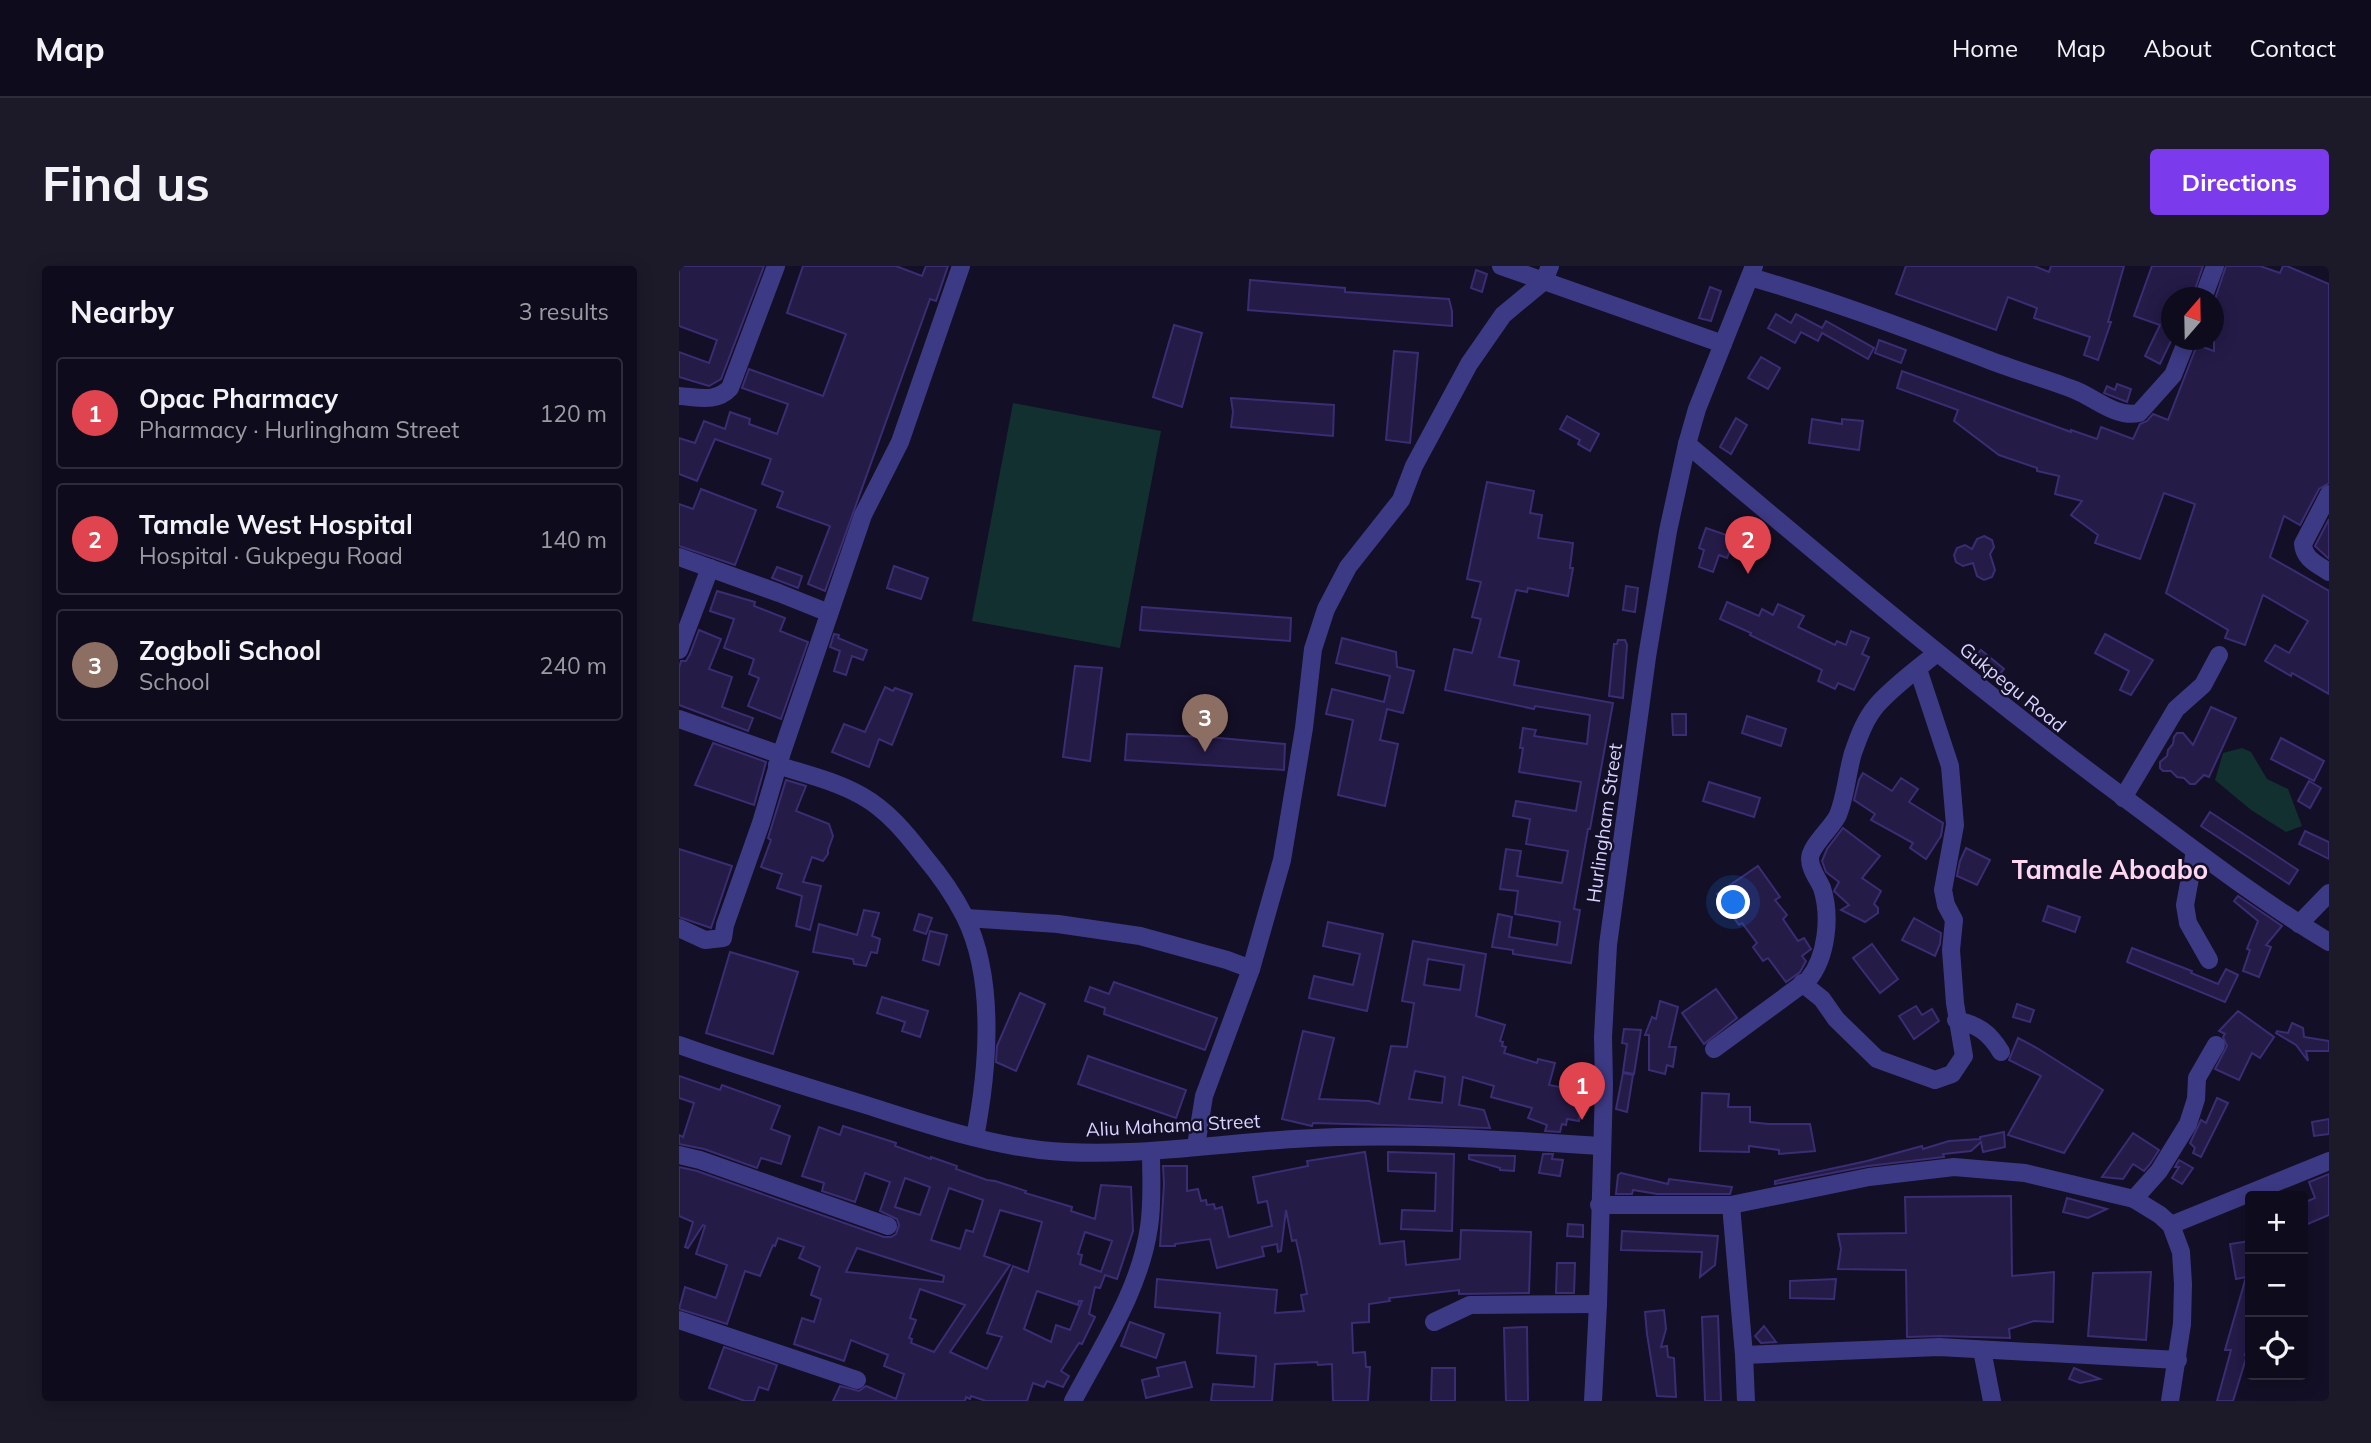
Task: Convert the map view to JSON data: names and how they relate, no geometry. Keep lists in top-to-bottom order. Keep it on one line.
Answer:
{"streets":{"street":["Gukpegu Road","Hurlingham Street","Aliu Mahama Street"]},"crossings":[["Gukpegu Road","Hurlingham Street"],["Hurlingham Street","Aliu Mahama Street"]],"districts":["Tamale Aboabo"],"north":"top","page":{"header":"Map","nav":["Home","Map","About","Contact"],"buttons":"Directions","title":"Find us","heading":["Nearby","3 results"],"list":[{"mark":"1","name":"Opac Pharmacy","note":"Pharmacy · Hurlingham Street","value":"120 m"},{"mark":"2","name":"Tamale West Hospital","note":"Hospital · Gukpegu Road","value":"140 m"},{"mark":"3","name":"Zogboli School","note":"School","value":"240 m"}],"pins":["2","3","1"],"map_buttons":["+","−"]}}
